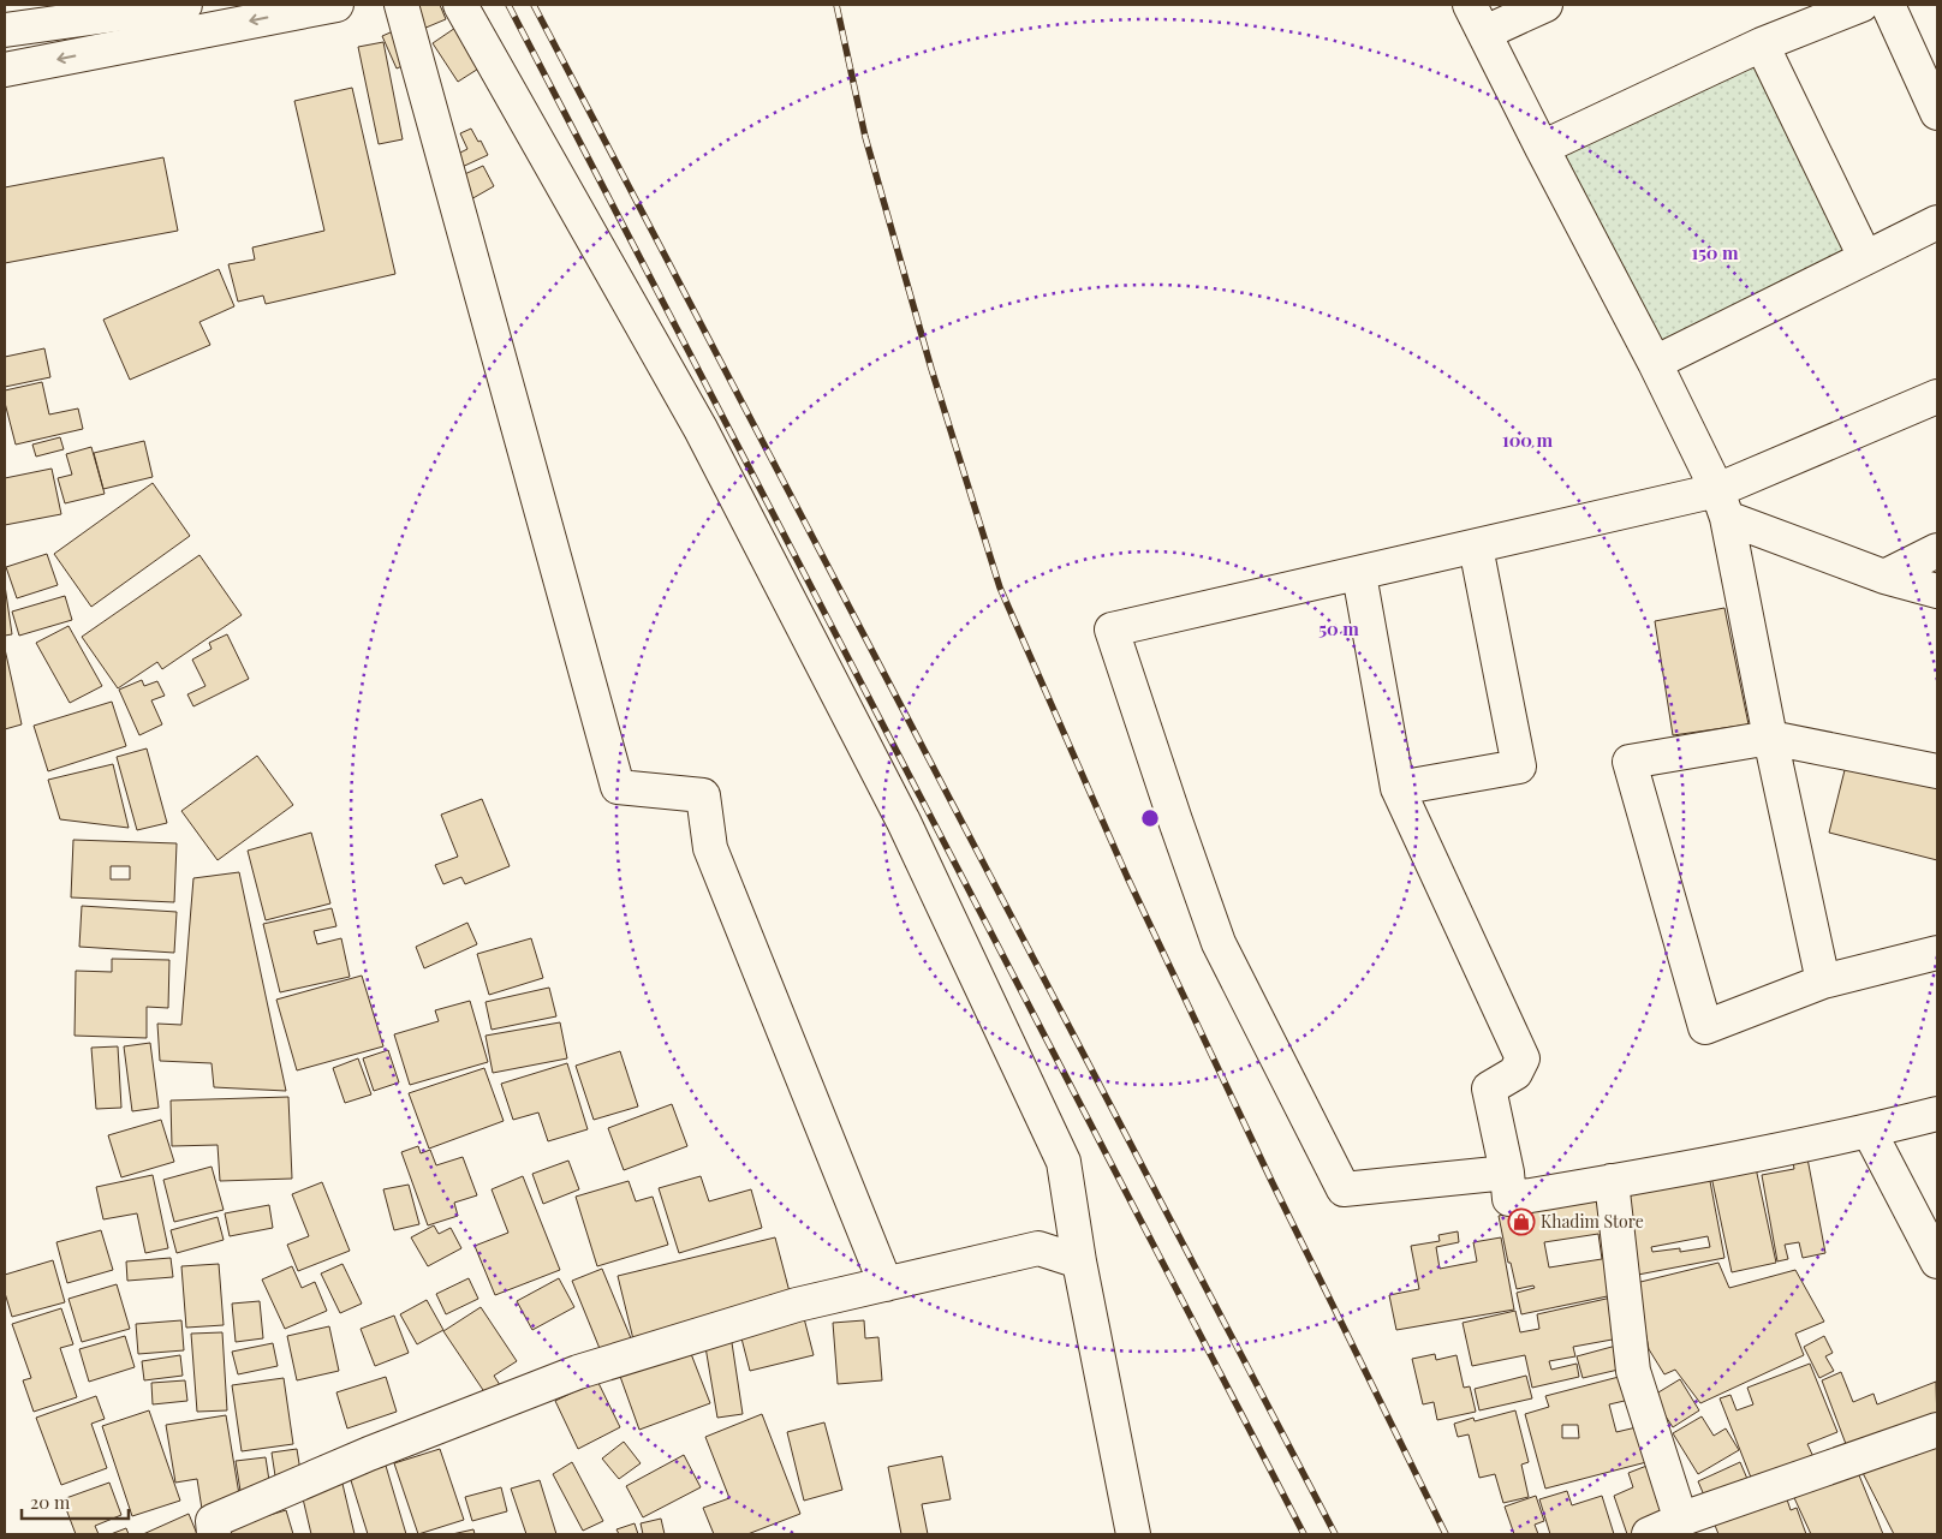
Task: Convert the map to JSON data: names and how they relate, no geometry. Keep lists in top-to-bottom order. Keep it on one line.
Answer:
{"places":{"shop":["Khadim Store"]},"scale_bar":"20 m","rings":["150 m","100 m","50 m"]}
